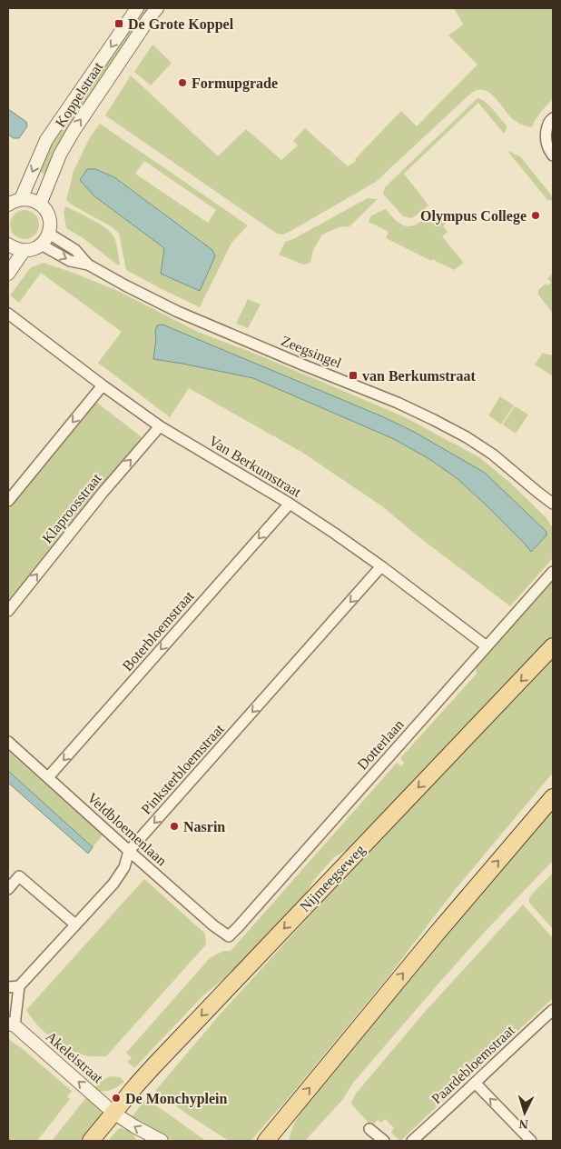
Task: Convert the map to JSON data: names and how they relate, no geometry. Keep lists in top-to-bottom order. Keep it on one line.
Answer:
{"streets":{"main road":["Nijmeegseweg"],"street":["Koppelstraat","Zeegsingel","Van Berkumstraat","Klaproosstraat","Boterbloemstraat","Dotterlaan","Pinksterbloemstraat","Veldbloemenlaan","Akeleistraat","Paardebloemstraat"]},"crossings":[["Van Berkumstraat","Klaproosstraat"],["Van Berkumstraat","Boterbloemstraat"],["Van Berkumstraat","Dotterlaan"],["Van Berkumstraat","Pinksterbloemstraat"],["Boterbloemstraat","Veldbloemenlaan"],["Dotterlaan","Veldbloemenlaan"],["Pinksterbloemstraat","Veldbloemenlaan"],["Pinksterbloemstraat","Akeleistraat"],["Nijmeegseweg","Akeleistraat"]],"one_way":["Boterbloemstraat","Pinksterbloemstraat","Akeleistraat"],"places":{"transit":["De Grote Koppel","van Berkumstraat"],"other":["Formupgrade","Olympus College","Nasrin","De Monchyplein"]},"north":"bottom"}
